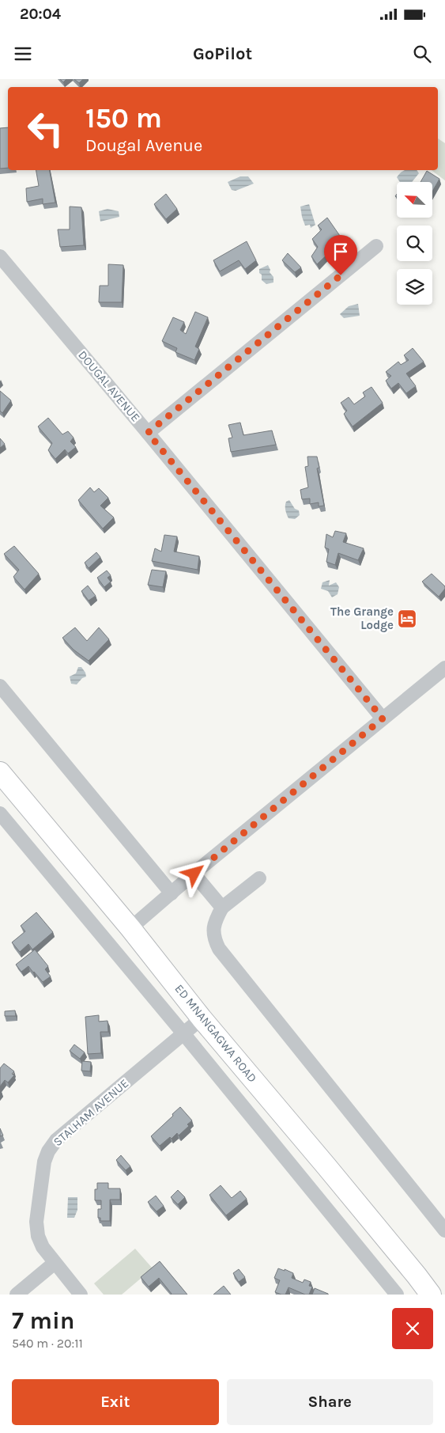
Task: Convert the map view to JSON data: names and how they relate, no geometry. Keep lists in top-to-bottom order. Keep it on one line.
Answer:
{"streets":{"highway":["ED MNANGAGWA ROAD"],"street":["DOUGAL AVENUE","STALHAM AVENUE"]},"crossings":[["ED MNANGAGWA ROAD","STALHAM AVENUE"]],"places":{"hotel":["The Grange Lodge"]},"north":"top left","page":{"status":"20:04","header":"GoPilot","turn":["150 m","Dougal Avenue"],"heading":["7 min","540 m · 20:11"],"buttons":["Exit","Share"]}}
